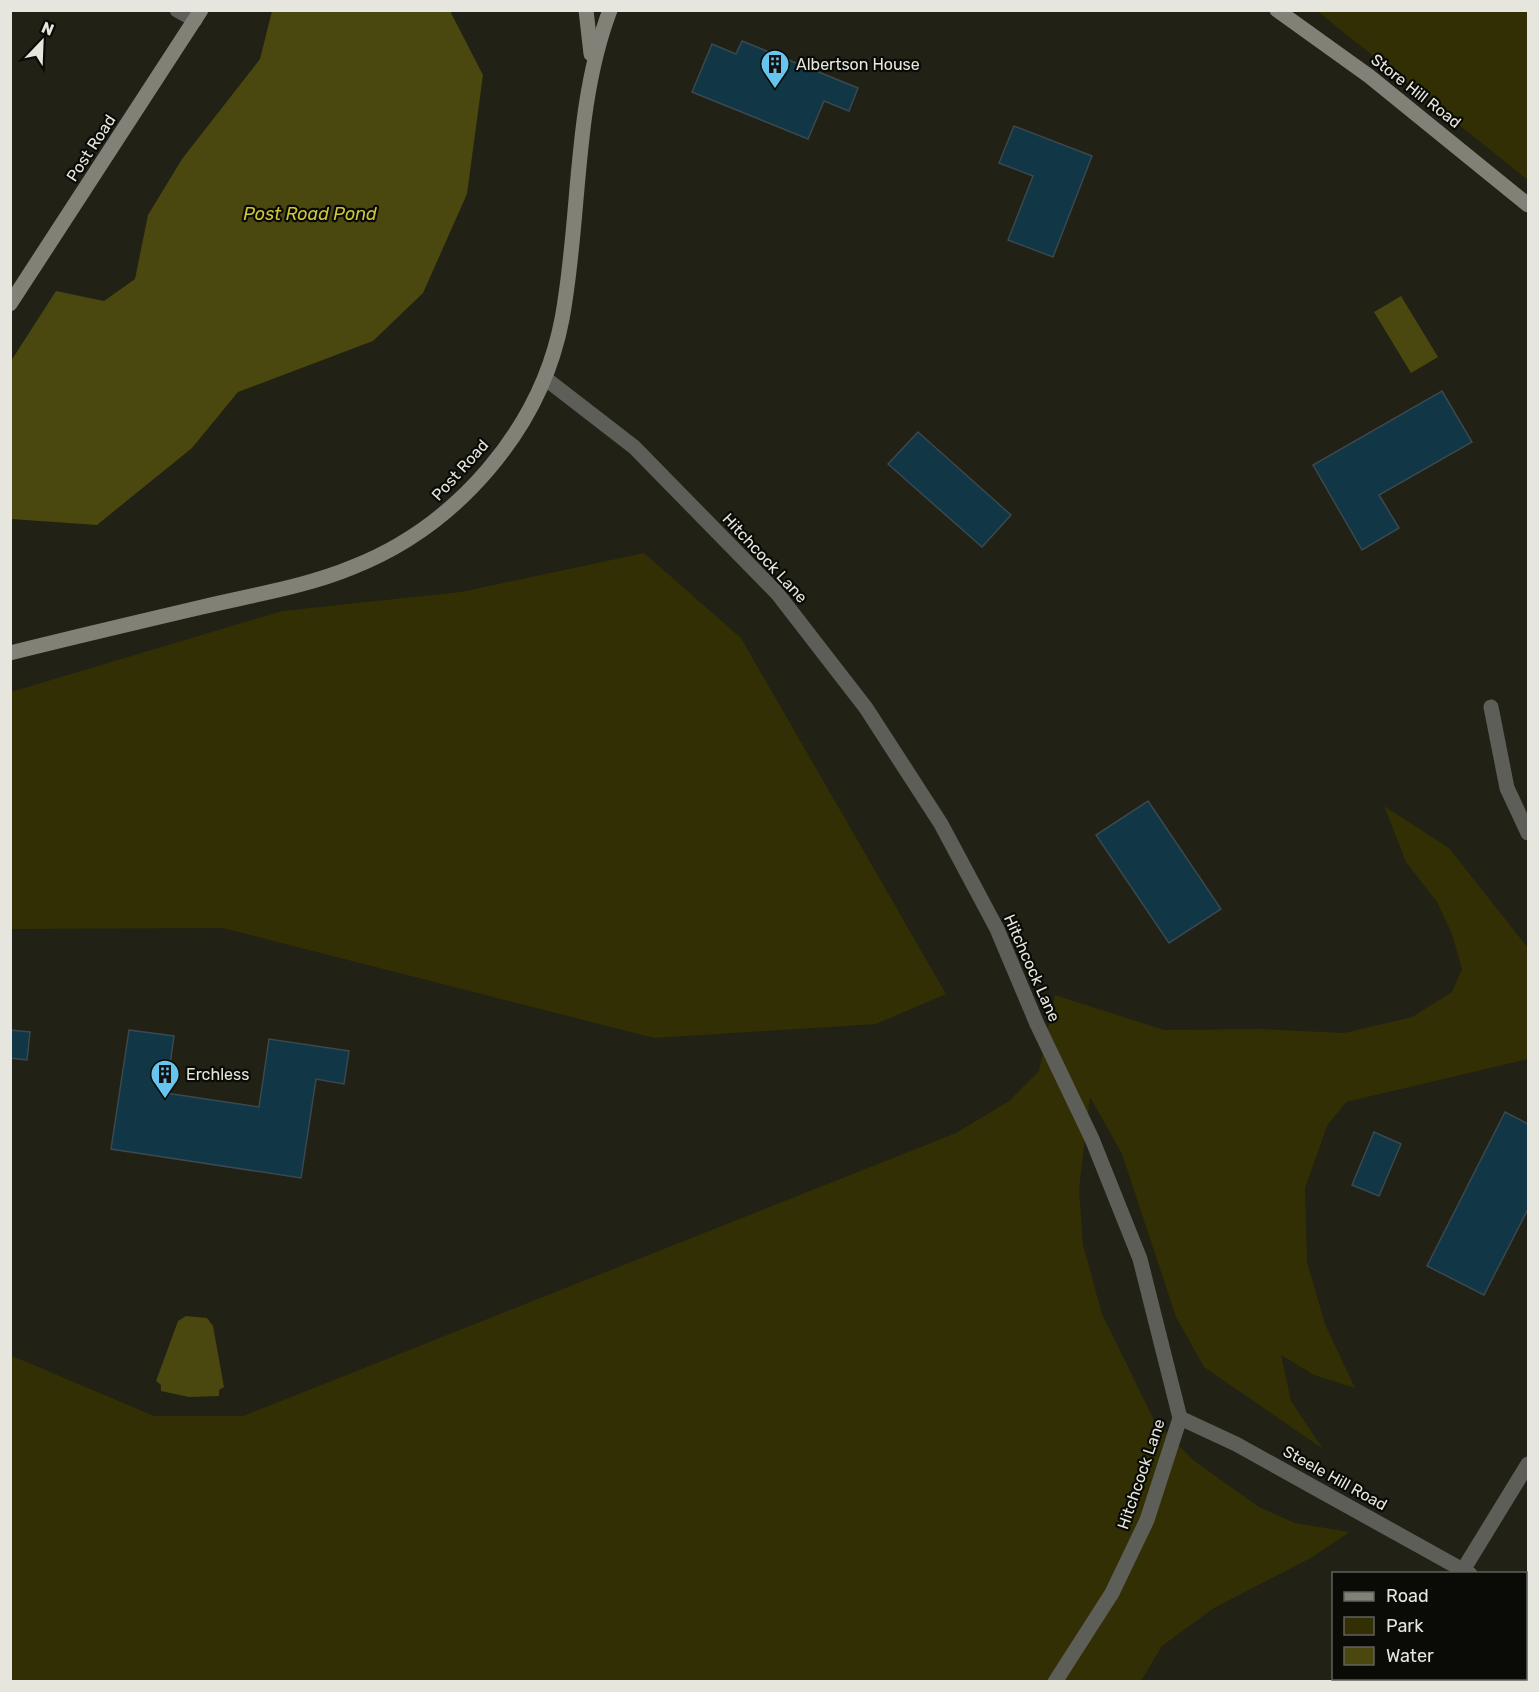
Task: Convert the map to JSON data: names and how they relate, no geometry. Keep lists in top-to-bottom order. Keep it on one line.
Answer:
{"streets":{"main road":["Store Hill Road","Post Road"],"street":["Hitchcock Lane","Steele Hill Road"]},"crossings":[["Post Road","Hitchcock Lane"],["Hitchcock Lane","Steele Hill Road"]],"water":["Post Road Pond"],"places":{"building":["Albertson House","Erchless"]},"legend":["Road","Park","Water"],"north":"top right"}
